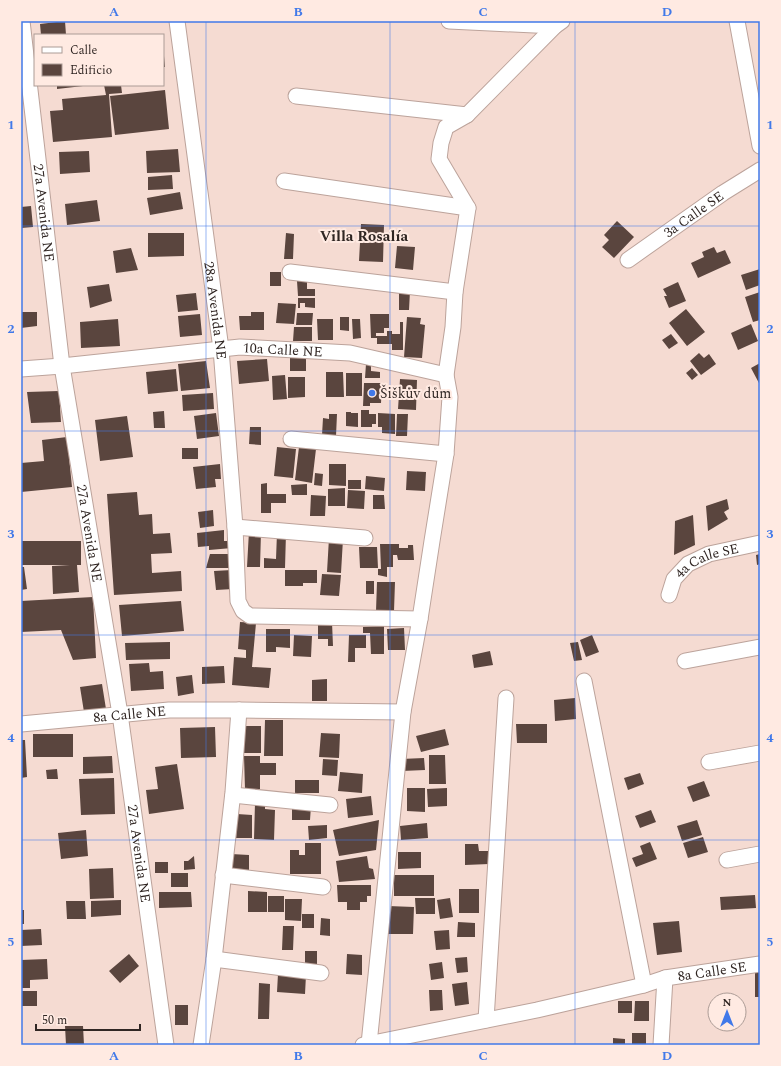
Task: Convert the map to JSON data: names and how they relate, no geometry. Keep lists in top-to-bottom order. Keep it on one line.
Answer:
{"streets":{"street":["27a Avenida NE","3a Calle SE","28a Avenida NE","10a Calle NE","4a Calle SE","8a Calle NE","8a Calle SE"]},"crossings":[["27a Avenida NE","10a Calle NE"],["27a Avenida NE","8a Calle NE"],["28a Avenida NE","10a Calle NE"]],"districts":["Villa Rosalía"],"places":["Šiškův dům"],"legend":["Calle","Edificio"],"scale_bar":"50 m","north":"top","grid":{"columns":["A","B","C","D"],"rows":["1","2","3","4","5"]}}
